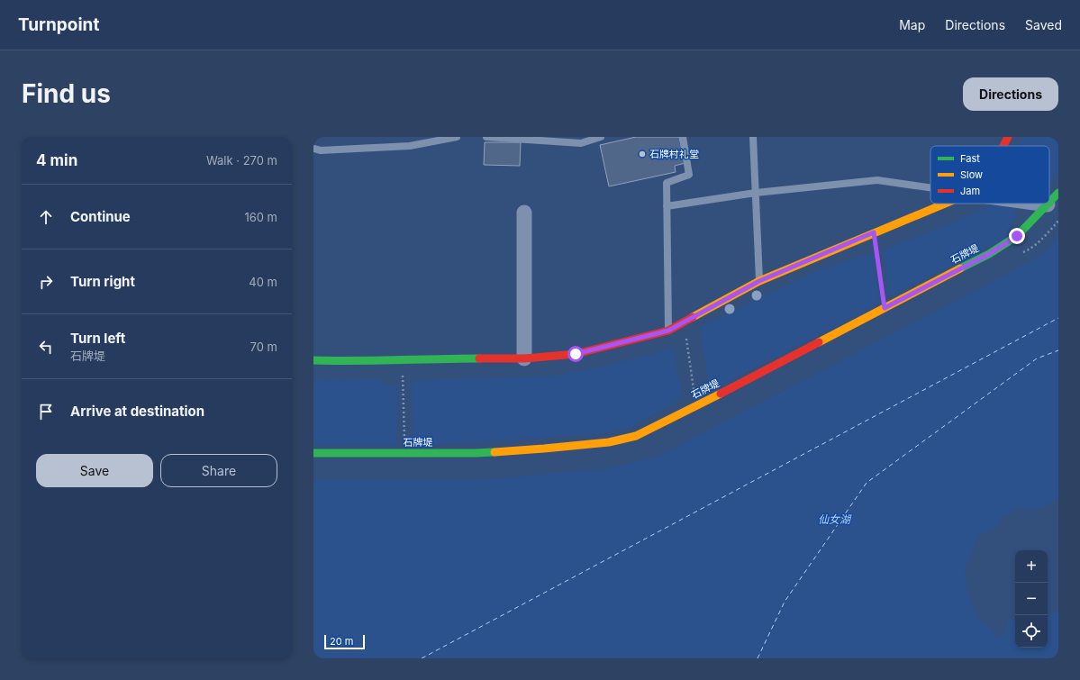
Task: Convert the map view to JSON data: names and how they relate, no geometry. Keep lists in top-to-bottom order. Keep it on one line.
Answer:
{"streets":{"street":["石牌堤"]},"water":["仙女湖"],"places":["石牌村礼堂"],"legend":["Fast","Slow","Jam"],"scale_bar":"20 m","page":{"header":"Turnpoint","nav":["Map","Directions","Saved"],"buttons":["Directions",["Save","Share"]],"title":"Find us","heading":["4 min","Walk · 270 m"],"list":[["Continue","160 m"],["Turn right","40 m"],["Turn left","石牌堤","70 m"],"Arrive at destination"],"map_buttons":["+","−"],"scale":"20 m"}}
